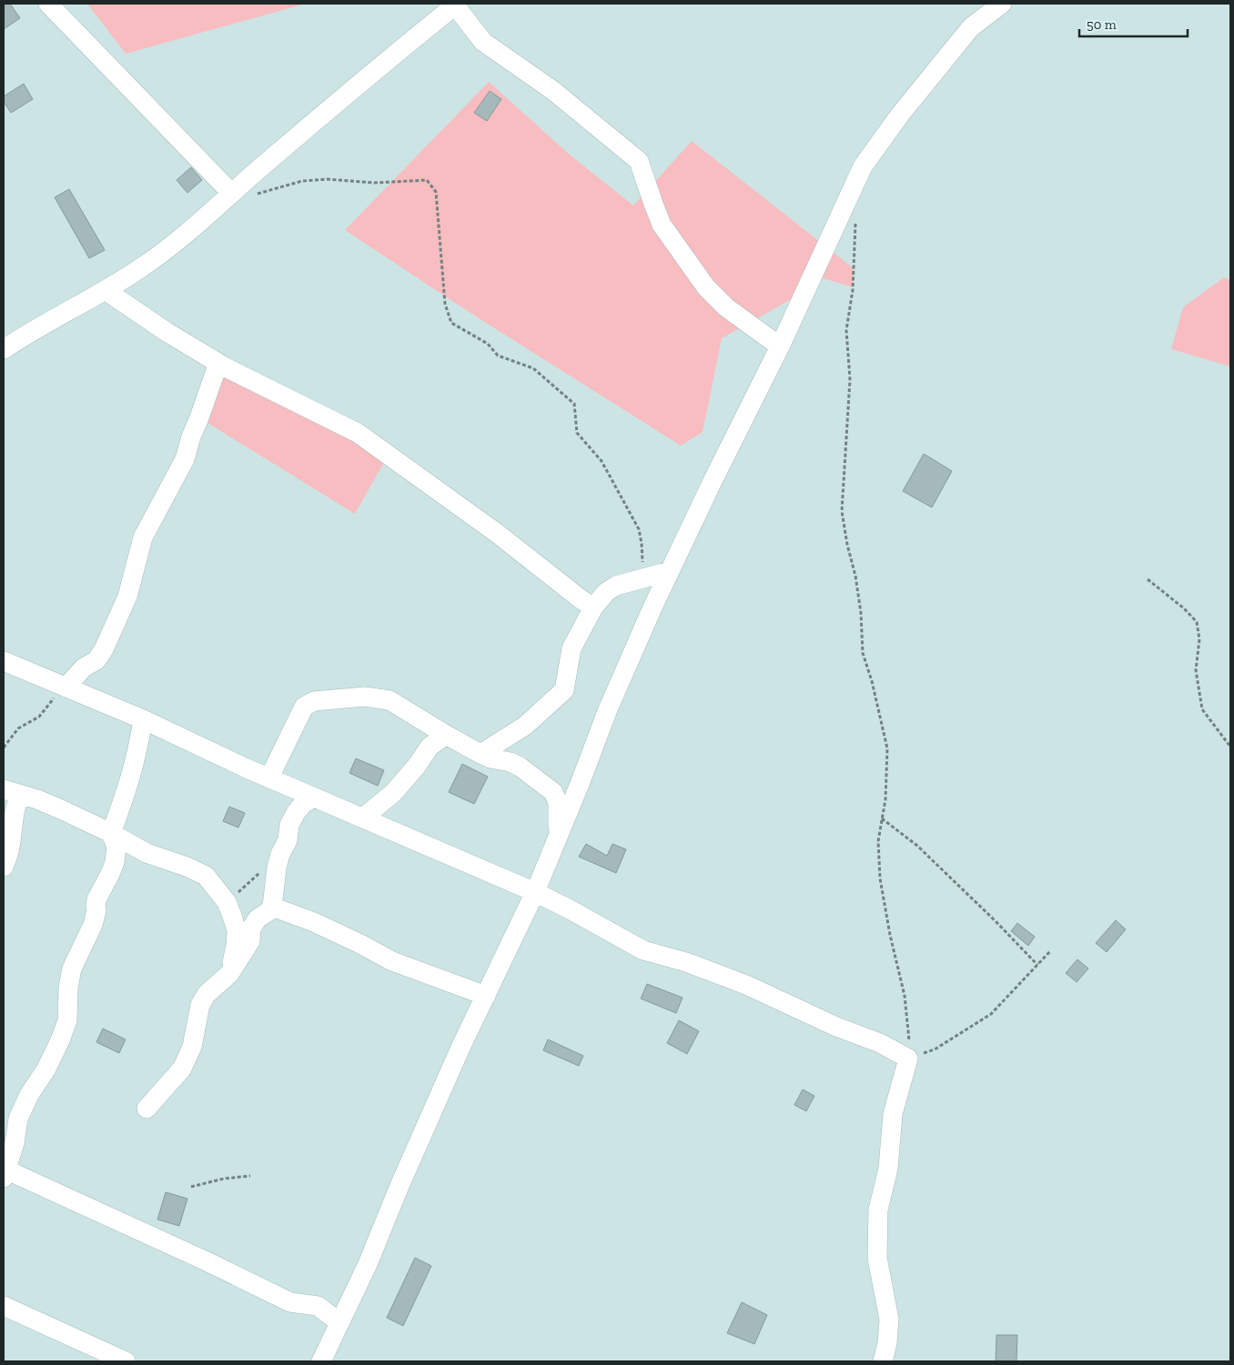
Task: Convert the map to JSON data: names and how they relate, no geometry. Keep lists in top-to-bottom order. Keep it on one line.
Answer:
{"scale_bar":"50 m"}
